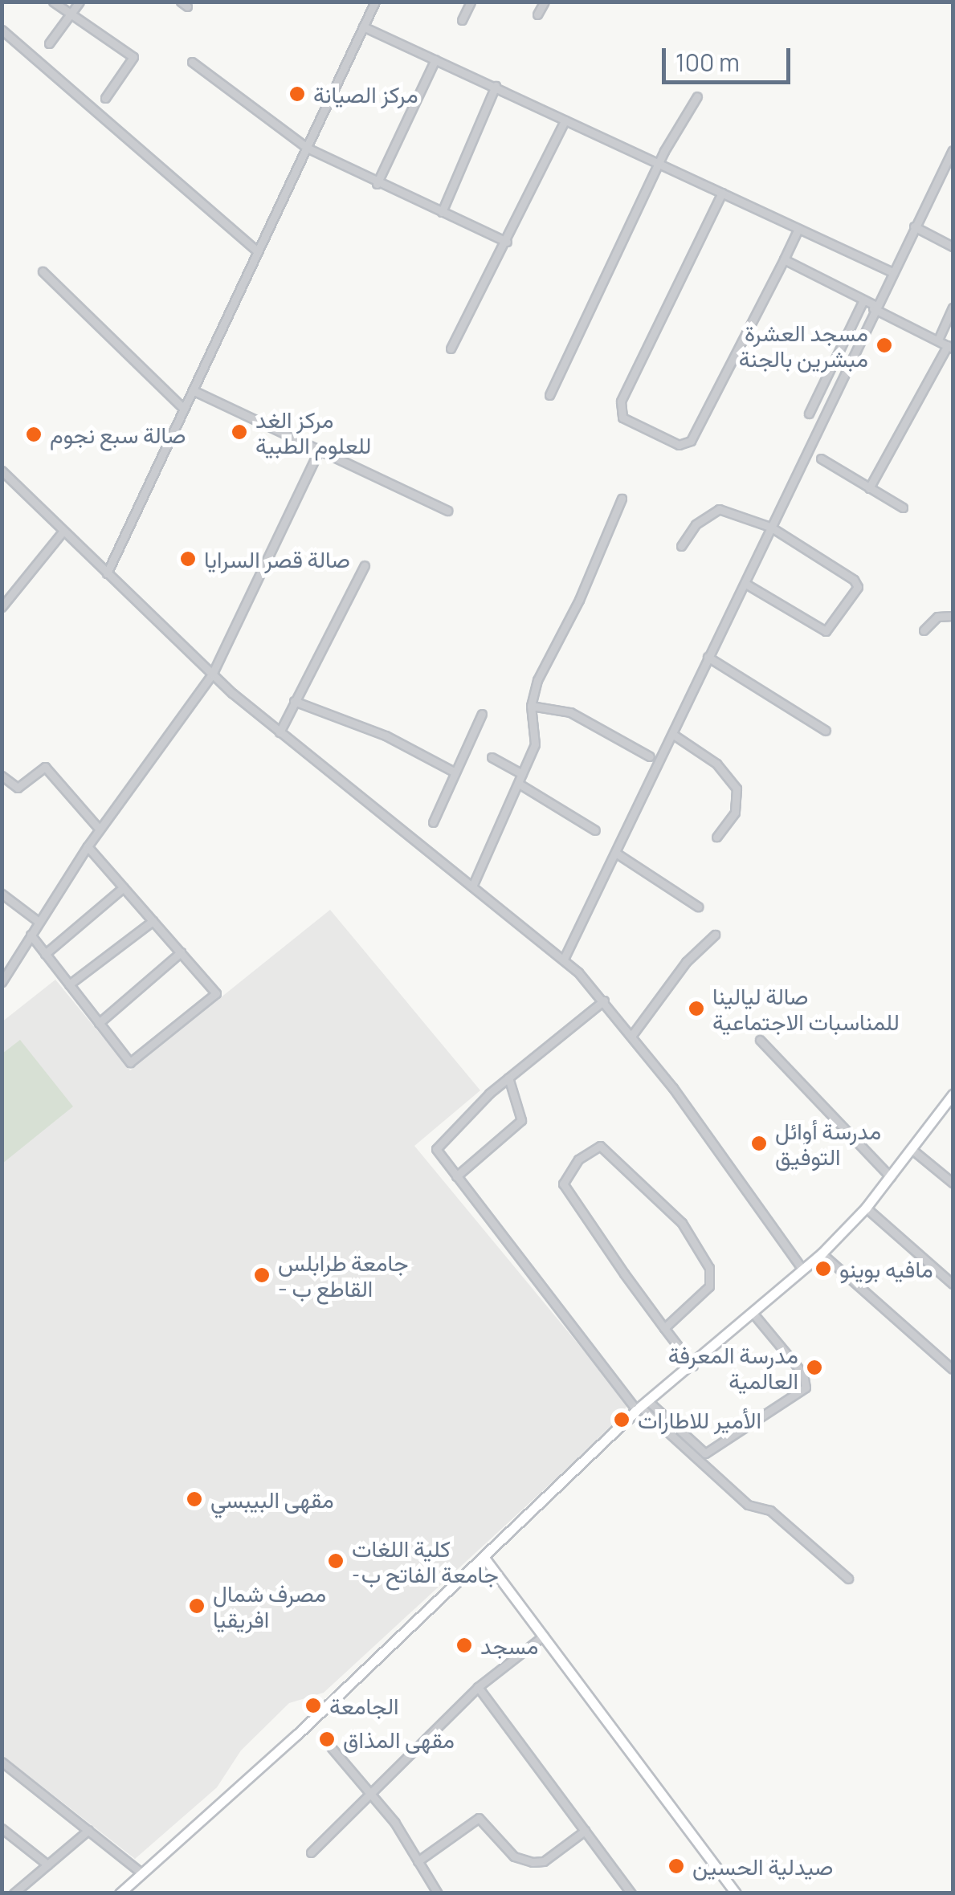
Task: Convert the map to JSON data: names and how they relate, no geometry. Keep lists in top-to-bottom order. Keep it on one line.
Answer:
{"places":["مركز الصيانة","مسجد العشرة مبشرين بالجنة","مركز الغد للعلوم الطبية","صالة سبع نجوم","صالة قصر السرايا","صالة ليالينا للمناسبات الاجتماعية","مدرسة أوائل التوفيق","مافيه بوينو","جامعة طرابلس - القاطع ب","مدرسة المعرفة العالمية","الأمير للاطارات","مقهى البيبسي","كلية اللغات -جامعة الفاتح ب","مصرف شمال افريقيا","مسجد","الجامعة","مقهى المذاق","صيدلية الحسين"],"scale_bar":"100 m"}
